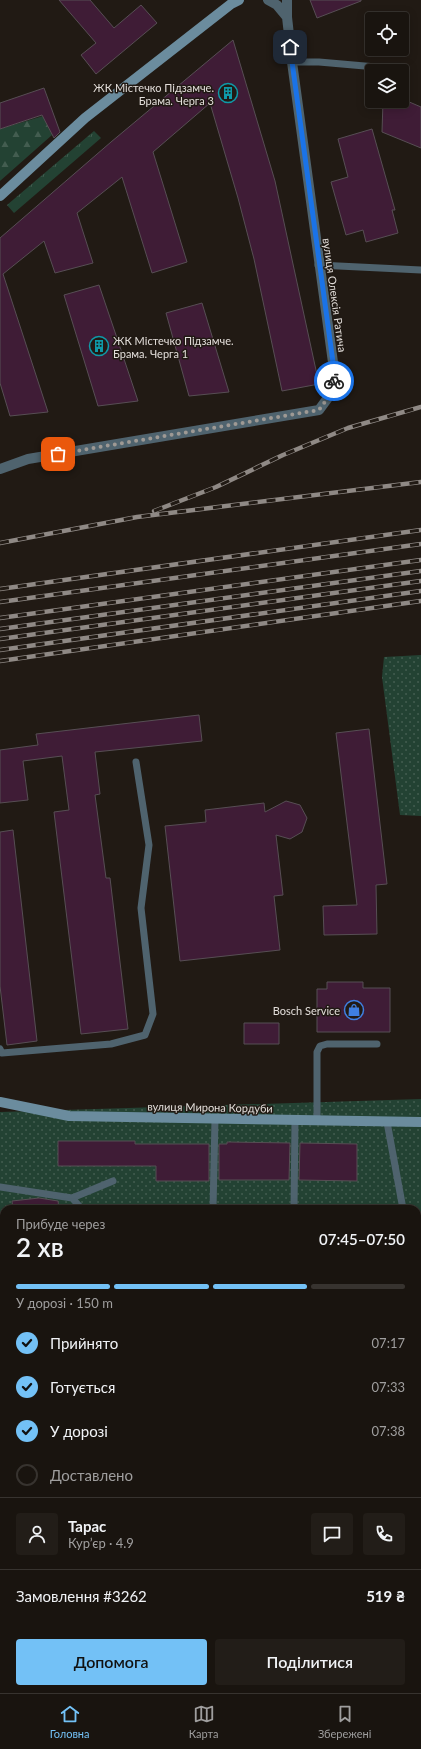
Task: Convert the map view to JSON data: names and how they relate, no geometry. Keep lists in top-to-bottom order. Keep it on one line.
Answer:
{"streets":{"street":["вулиця Олексія Ратича","вулиця Мирона Кордуби"]},"places":{"building":["ЖК Містечко Підзамче. Брама. Черга 3","ЖК Містечко Підзамче. Брама. Черга 1"],"shop":["Bosch Service"]},"page":{"heading":["2 хв","Прибуде через","07:45–07:50"],"panel":["Тарас","Кур’єр · 4.9","Замовлення #3262","519 ₴"],"bar":"У дорозі · 150 m","list":[["Прийнято","07:17"],["Готується","07:33"],["У дорозі","07:38"],"Доставлено"],"buttons":["Допомога","Поділитися"],"tabs":["Головна","Карта","Збережені"]}}
